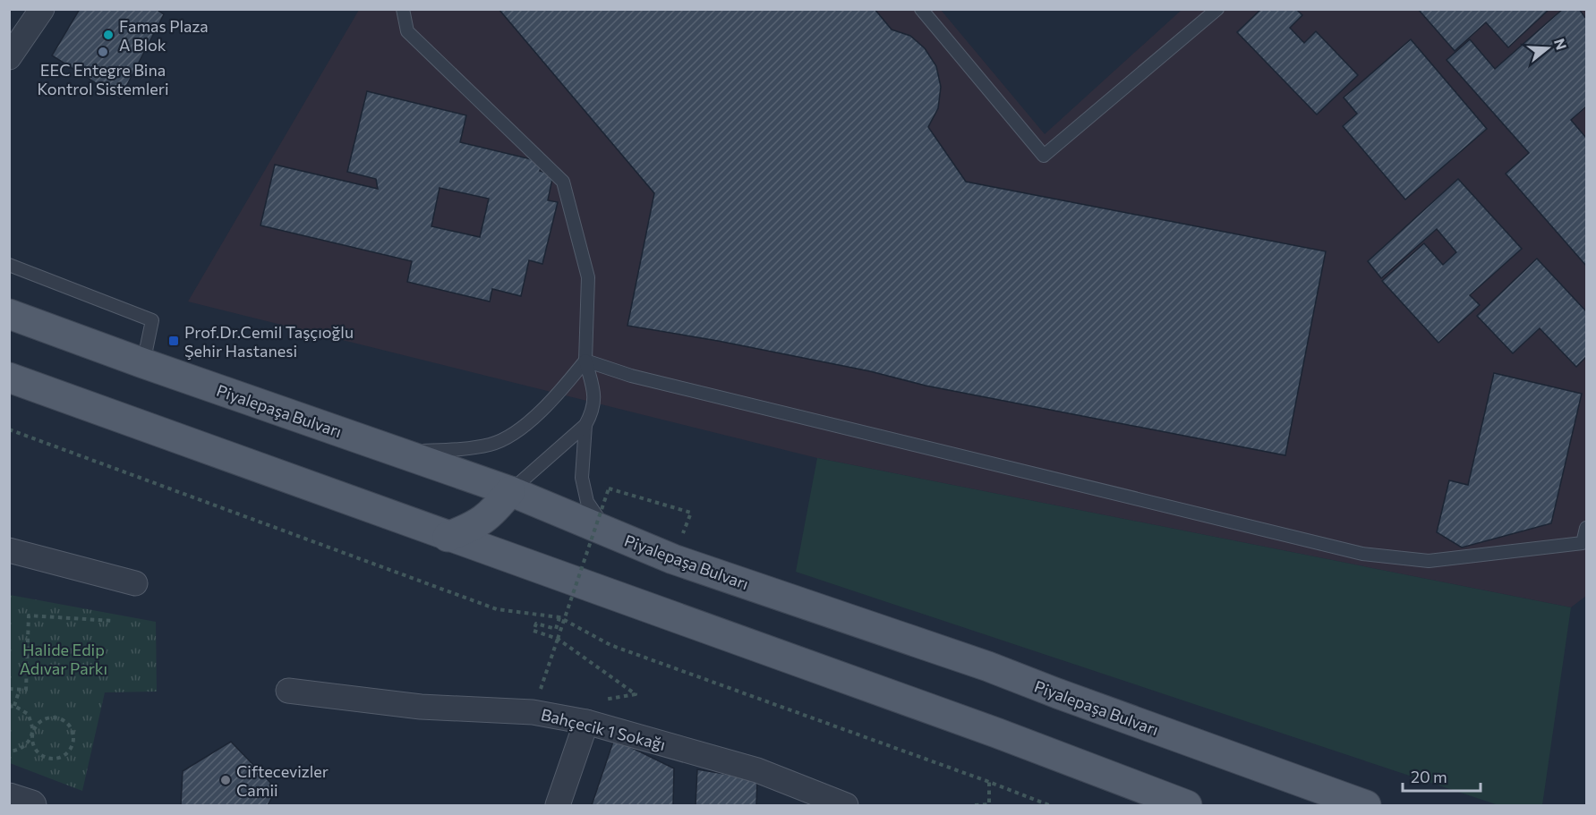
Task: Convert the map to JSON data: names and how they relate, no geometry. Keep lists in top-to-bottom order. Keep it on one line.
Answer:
{"streets":{"main road":["Piyalepaşa Bulvarı"],"street":["Bahçecik 1 Sokağı"]},"parks":["Halide Edip Adıvar Parkı"],"places":{"other":["Famas Plaza A Blok","EEC Entegre Bina Kontrol Sistemleri","Ciftecevizler Camii"],"transit":["Prof.Dr.Cemil Taşçıoğlu Şehir Hastanesi"]},"scale_bar":"20 m","north":"right"}
